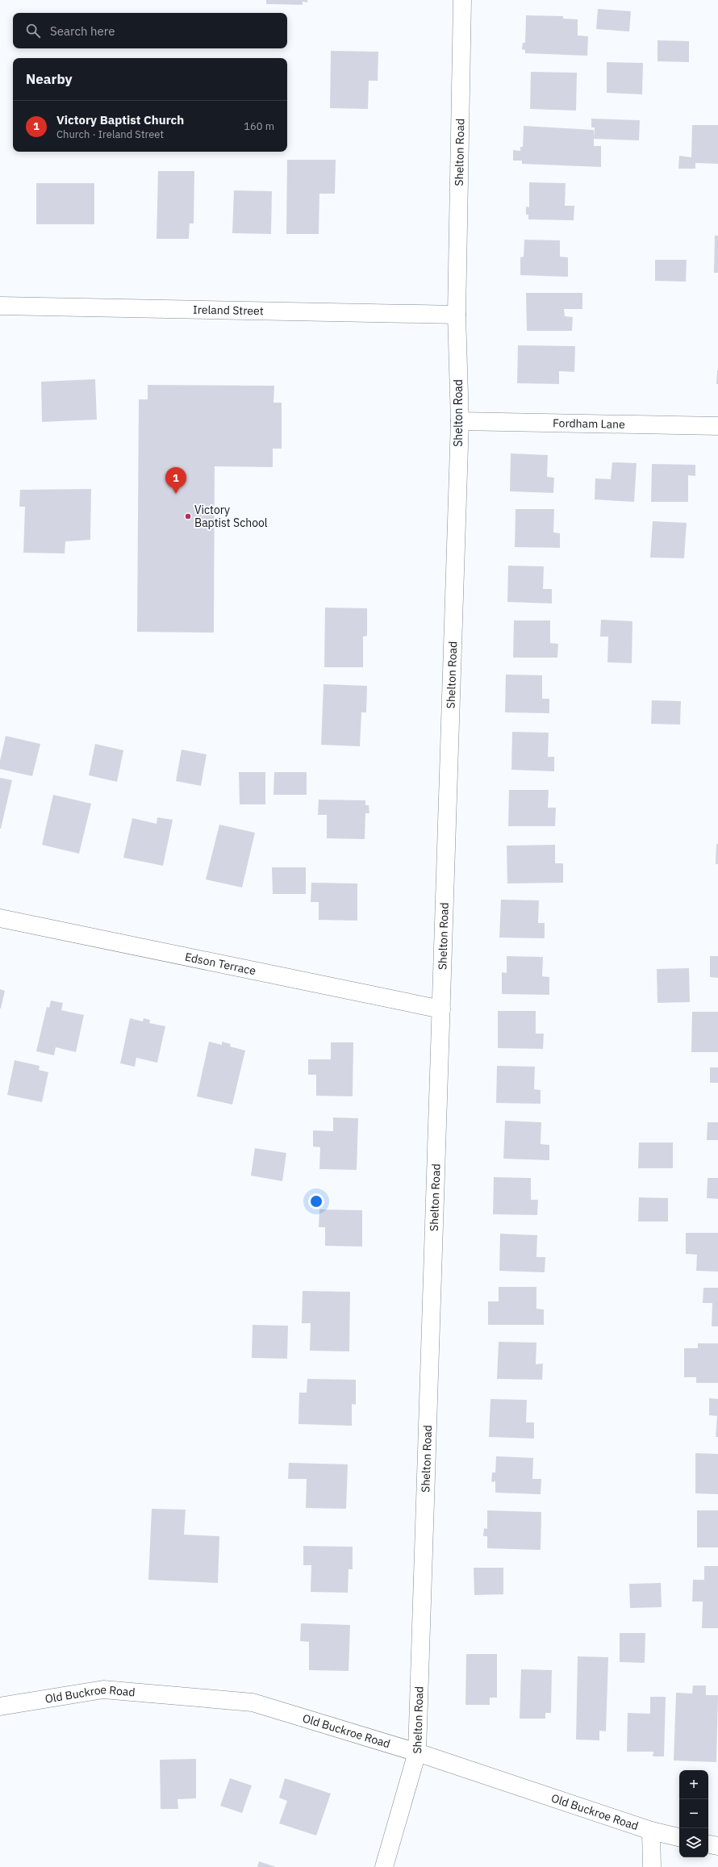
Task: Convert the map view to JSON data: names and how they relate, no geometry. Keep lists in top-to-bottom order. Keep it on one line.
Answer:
{"streets":{"street":["Shelton Road","Ireland Street","Fordham Lane","Edson Terrace","Old Buckroe Road"]},"crossings":[["Shelton Road","Ireland Street"],["Shelton Road","Fordham Lane"],["Shelton Road","Edson Terrace"],["Shelton Road","Old Buckroe Road"]],"places":["Victory Baptist School"],"page":{"search":"Search here","heading":"Nearby","list":[{"mark":"1","name":"Victory Baptist Church","note":"Church · Ireland Street","value":"160 m"}],"pins":"1","map_buttons":["+","−"]}}
